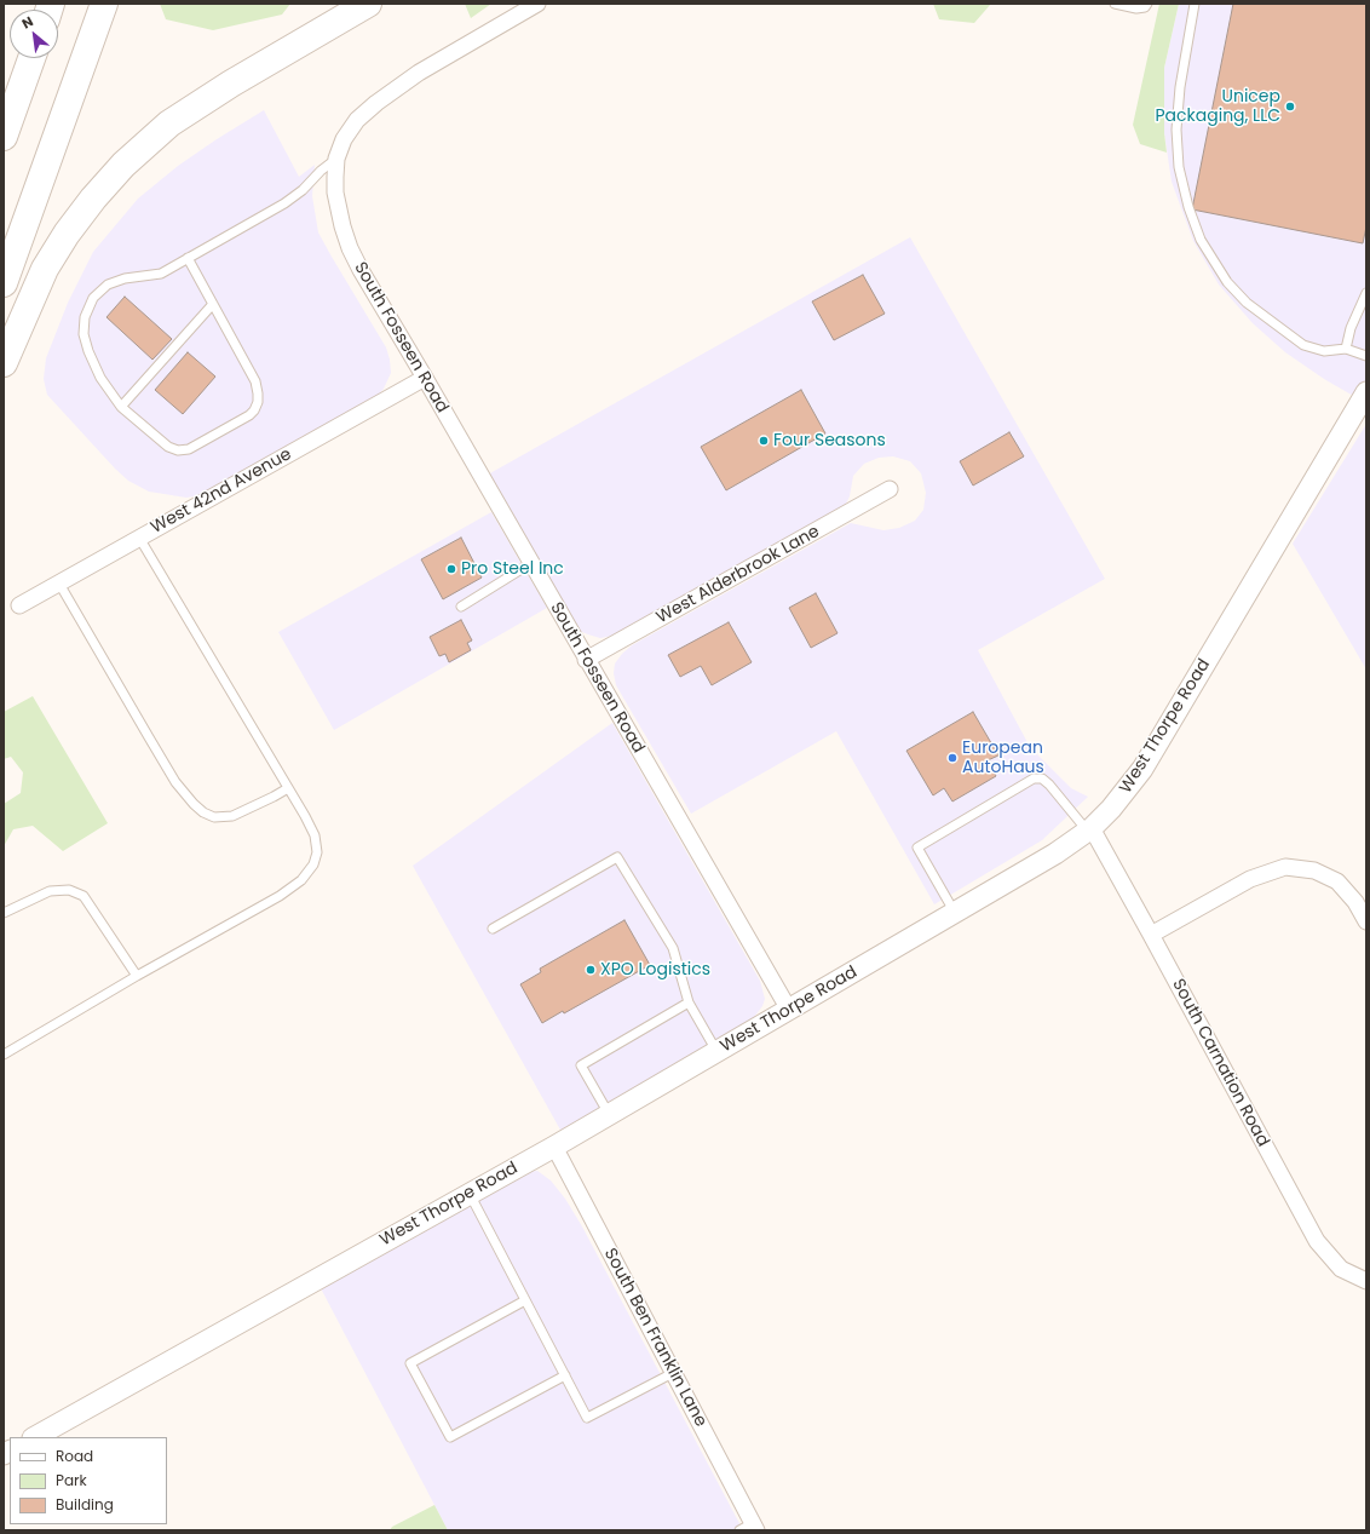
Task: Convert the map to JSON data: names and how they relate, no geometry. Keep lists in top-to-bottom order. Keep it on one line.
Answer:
{"streets":{"street":["South Fosseen Road","West 42nd Avenue","West Alderbrook Lane","West Thorpe Road","South Carnation Road","South Ben Franklin Lane"]},"crossings":[["South Fosseen Road","West 42nd Avenue"],["South Fosseen Road","West Alderbrook Lane"],["South Fosseen Road","West Thorpe Road"],["West Thorpe Road","South Carnation Road"],["West Thorpe Road","South Ben Franklin Lane"]],"places":["Unicep Packaging, LLC","Four Seasons","Pro Steel Inc","European AutoHaus","XPO Logistics"],"legend":["Road","Park","Building"],"north":"top left"}
